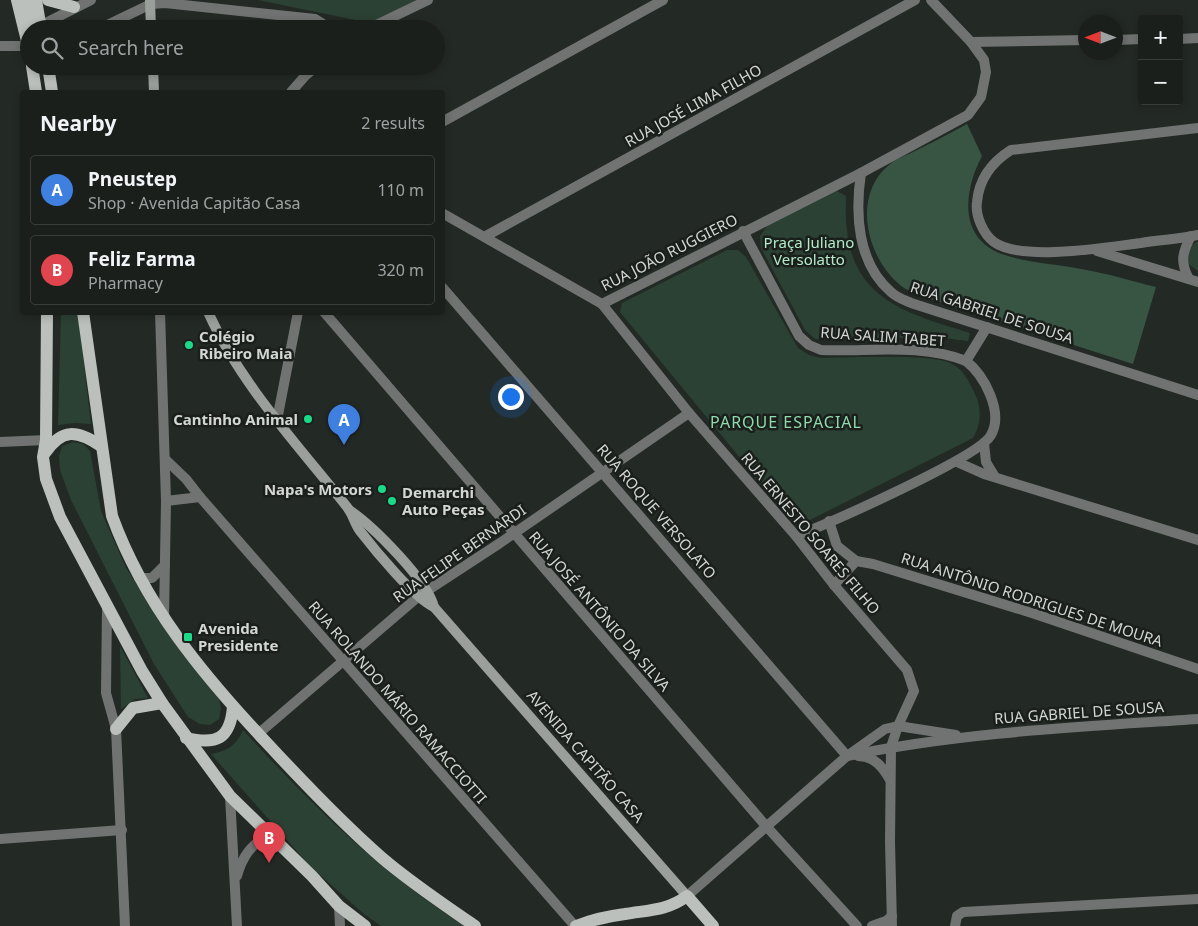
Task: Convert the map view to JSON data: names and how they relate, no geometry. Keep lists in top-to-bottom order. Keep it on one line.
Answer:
{"streets":{"main road":["AVENIDA CAPITÃO CASA"],"street":["RUA JOSÉ LIMA FILHO","RUA JOÃO RUGGIERO","RUA GABRIEL DE SOUSA","RUA SALIM TABET","RUA ROQUE VERSOLATO","RUA ERNESTO SOARES FILHO","RUA FELIPE BERNARDI","RUA ANTÔNIO RODRIGUES DE MOURA","RUA JOSÉ ANTÔNIO DA SILVA","RUA ROLANDO MÁRIO RAMACCIOTTI"]},"crossings":[["RUA JOSÉ LIMA FILHO","RUA JOÃO RUGGIERO"],["RUA JOÃO RUGGIERO","RUA GABRIEL DE SOUSA"],["RUA JOÃO RUGGIERO","RUA SALIM TABET"],["RUA JOÃO RUGGIERO","RUA ERNESTO SOARES FILHO"],["RUA GABRIEL DE SOUSA","RUA ROQUE VERSOLATO"],["RUA GABRIEL DE SOUSA","RUA ERNESTO SOARES FILHO"],["RUA GABRIEL DE SOUSA","RUA JOSÉ ANTÔNIO DA SILVA"],["RUA GABRIEL DE SOUSA","AVENIDA CAPITÃO CASA"],["RUA ROQUE VERSOLATO","RUA FELIPE BERNARDI"],["RUA ERNESTO SOARES FILHO","RUA FELIPE BERNARDI"],["RUA FELIPE BERNARDI","RUA JOSÉ ANTÔNIO DA SILVA"],["RUA FELIPE BERNARDI","RUA ROLANDO MÁRIO RAMACCIOTTI"],["RUA FELIPE BERNARDI","AVENIDA CAPITÃO CASA"]],"districts":["PARQUE ESPACIAL"],"parks":["Praça Juliano Versolatto"],"places":{"other":["Colégio Ribeiro Maia","Cantinho Animal","Napa's Motors","Demarchi Auto Peças"],"transit":["Avenida Presidente"]},"north":"left","page":{"map_buttons":["+","−"],"search":"Search here","heading":["Nearby","2 results"],"list":[{"mark":"A","name":"Pneustep","note":"Shop · Avenida Capitão Casa","value":"110 m"},{"mark":"B","name":"Feliz Farma","note":"Pharmacy","value":"320 m"}],"pins":["A","B"]}}
